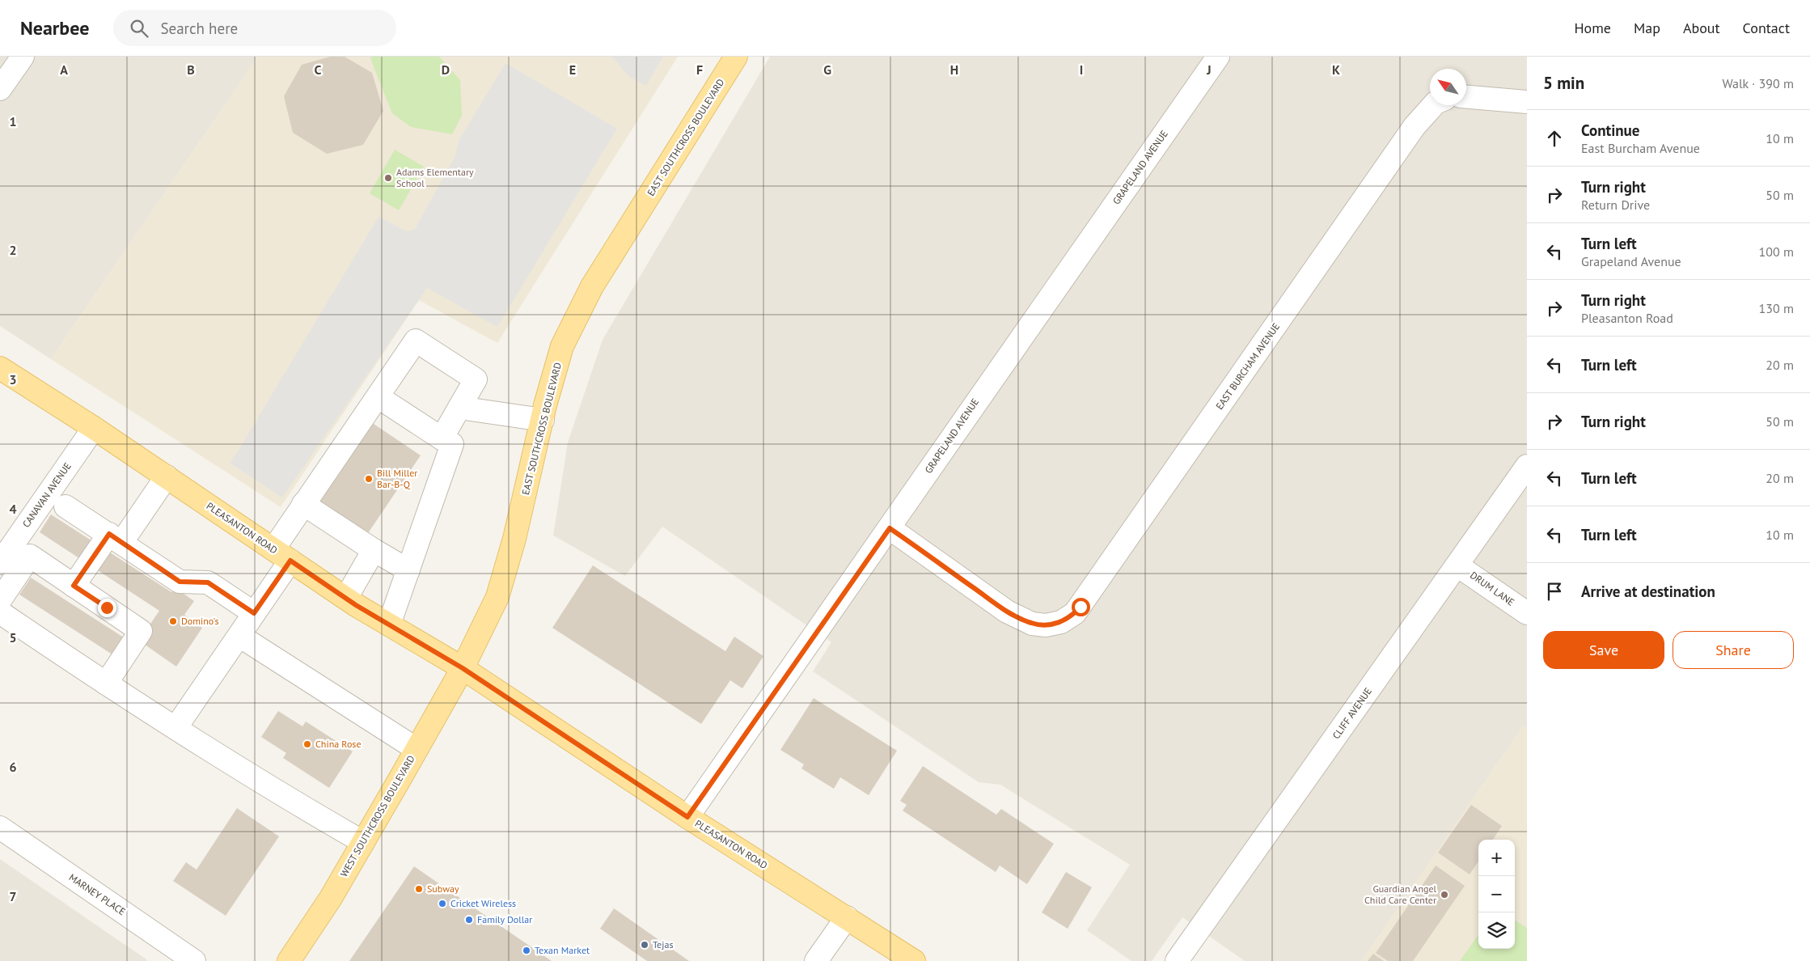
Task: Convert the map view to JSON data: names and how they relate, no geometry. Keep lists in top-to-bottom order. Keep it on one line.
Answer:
{"streets":{"main road":["EAST SOUTHCROSS BOULEVARD","PLEASANTON ROAD","WEST SOUTHCROSS BOULEVARD"],"street":["GRAPELAND AVENUE","EAST BURCHAM AVENUE","CANAVAN AVENUE","DRUM LANE","CLIFF AVENUE","MARNEY PLACE"]},"crossings":[["EAST SOUTHCROSS BOULEVARD","PLEASANTON ROAD"],["EAST SOUTHCROSS BOULEVARD","WEST SOUTHCROSS BOULEVARD"],["GRAPELAND AVENUE","EAST BURCHAM AVENUE"],["GRAPELAND AVENUE","PLEASANTON ROAD"],["CANAVAN AVENUE","PLEASANTON ROAD"],["PLEASANTON ROAD","WEST SOUTHCROSS BOULEVARD"],["DRUM LANE","CLIFF AVENUE"]],"places":["Adams Elementary School","Bill Miller Bar-B-Q","Domino's","China Rose","Subway","Guardian Angel Child Care Center","Cricket Wireless","Family Dollar","Tejas","Texan Market"],"north":"top left","page":{"header":"Nearbee","search":"Search here","nav":["Home","Map","About","Contact"],"heading":["5 min","Walk · 390 m"],"list":[["Continue","East Burcham Avenue","10 m"],["Turn right","Return Drive","50 m"],["Turn left","Grapeland Avenue","100 m"],["Turn right","Pleasanton Road","130 m"],["Turn left","20 m"],["Turn right","50 m"],["Turn left","20 m"],["Turn left","10 m"],"Arrive at destination"],"buttons":["Save","Share"],"map_buttons":["+","−"]},"grid":{"columns":["A","B","C","D","E","F","G","H","I","J","K"],"rows":["1","2","3","4","5","6","7"]}}
